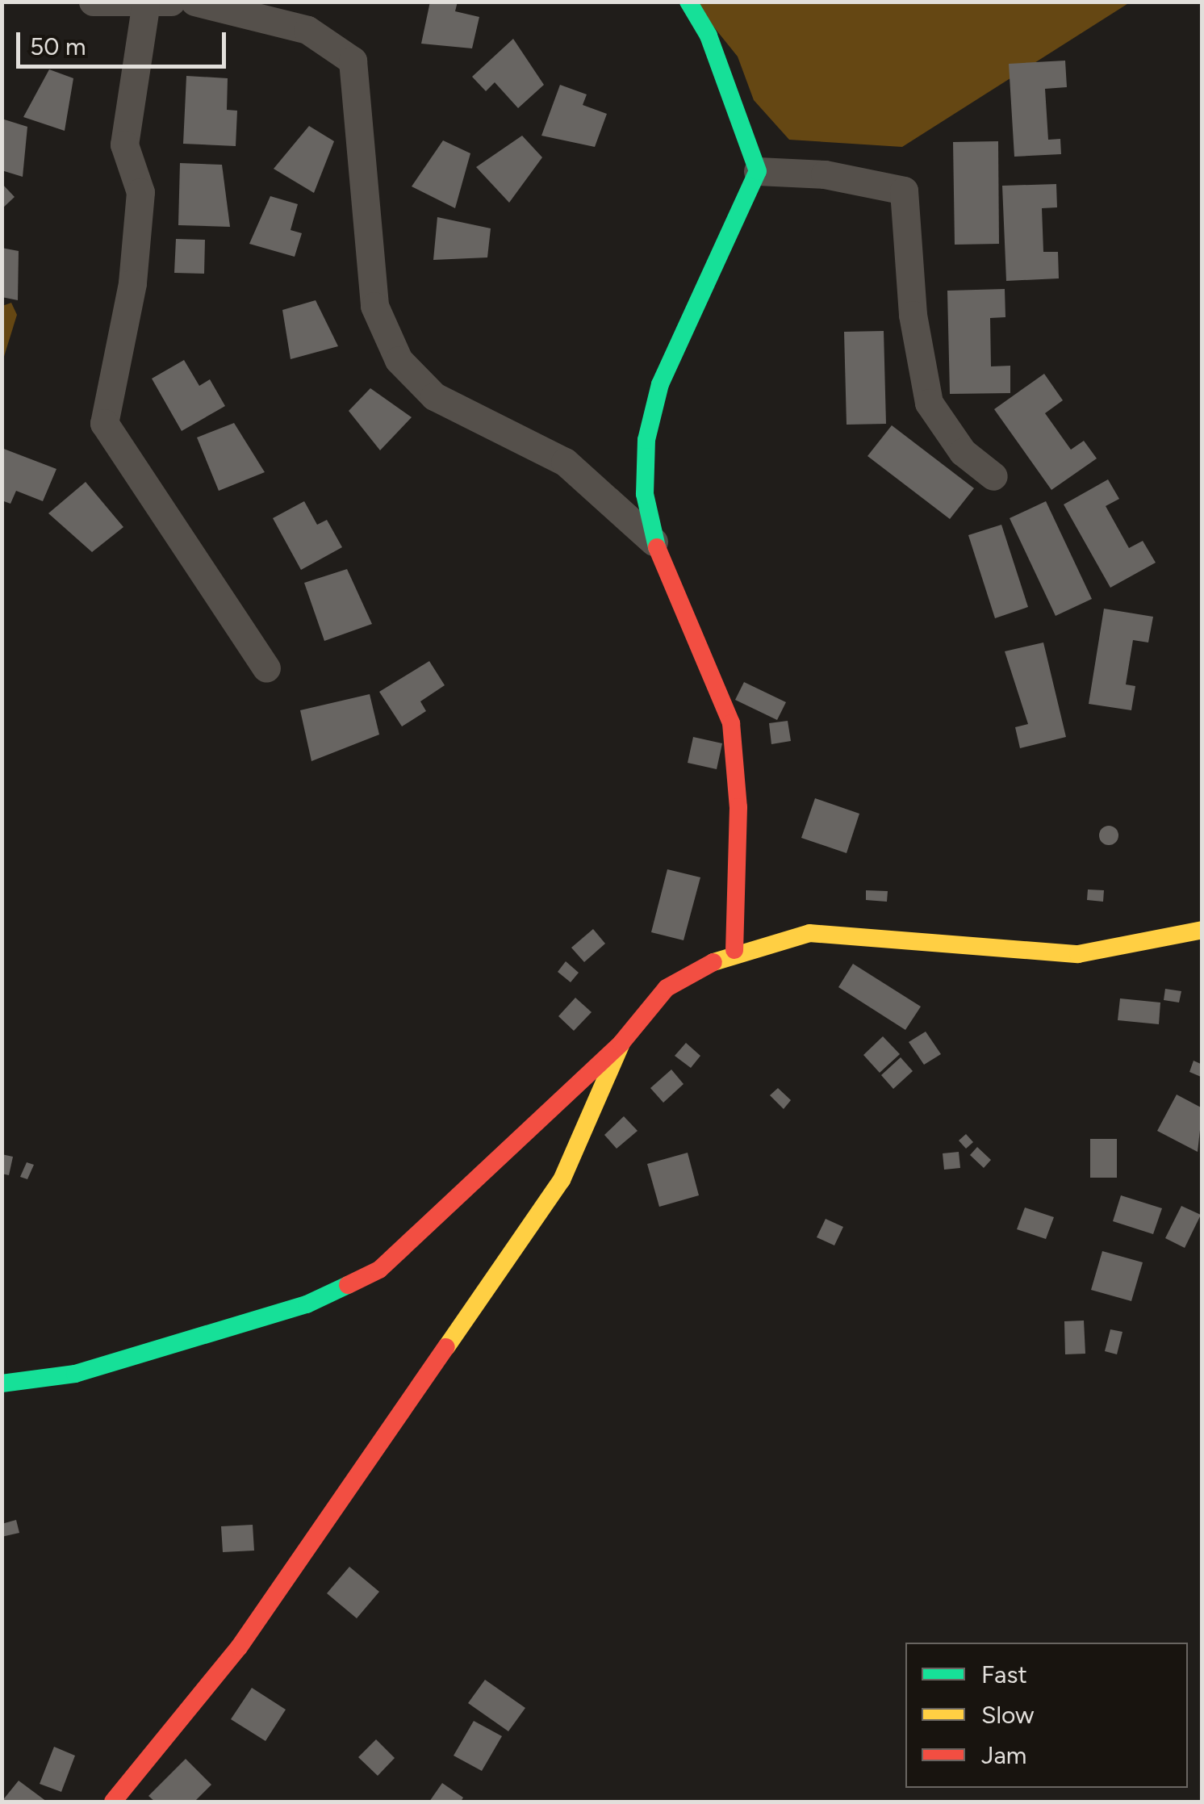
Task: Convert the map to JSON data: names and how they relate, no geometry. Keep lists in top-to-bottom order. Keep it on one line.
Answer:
{"legend":["Fast","Slow","Jam"],"scale_bar":"50 m"}
